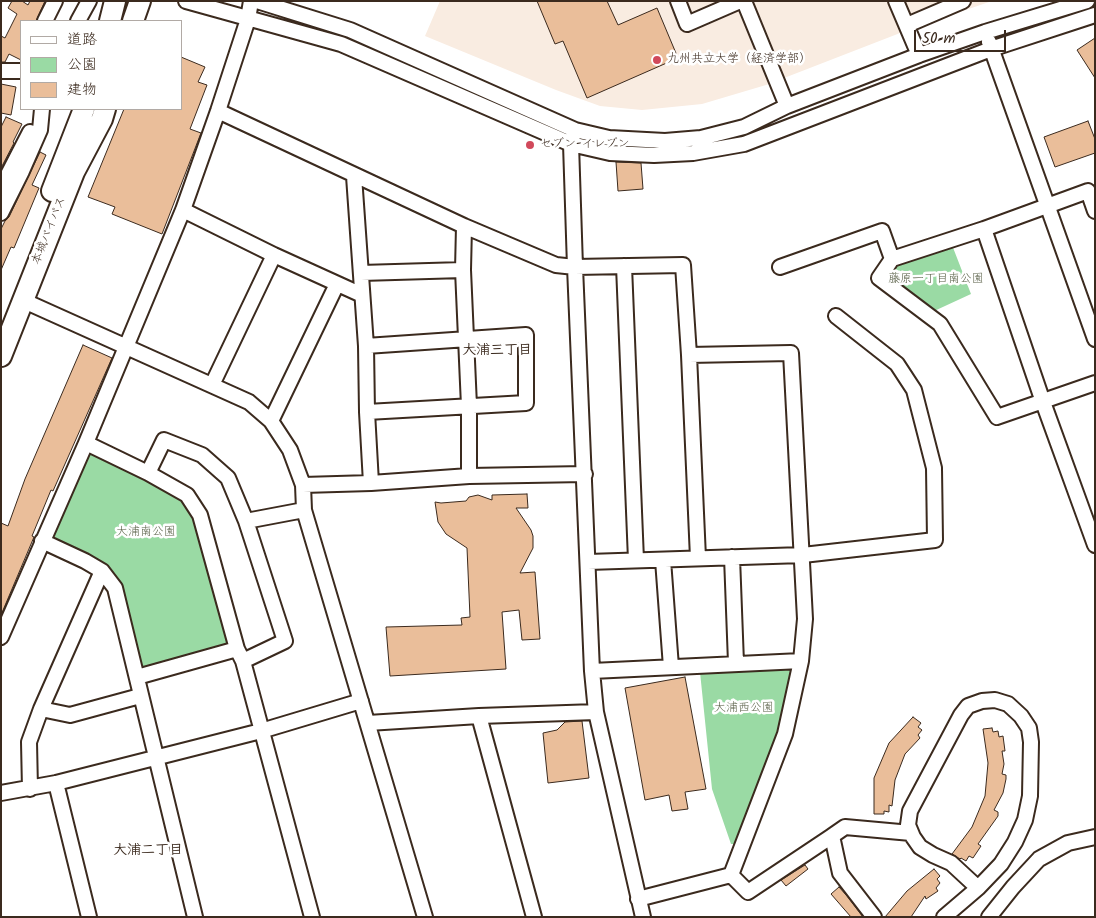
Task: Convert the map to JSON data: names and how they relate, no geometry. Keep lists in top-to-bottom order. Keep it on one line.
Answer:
{"streets":{"highway":["本城バイパス"]},"districts":["大浦三丁目","大浦二丁目"],"parks":["藤原一丁目南公園","大浦南公園","大浦西公園"],"places":["九州共立大学（経済学部）","セブン-イレブン"],"legend":["道路","公園","建物"],"scale_bar":"50 m"}
